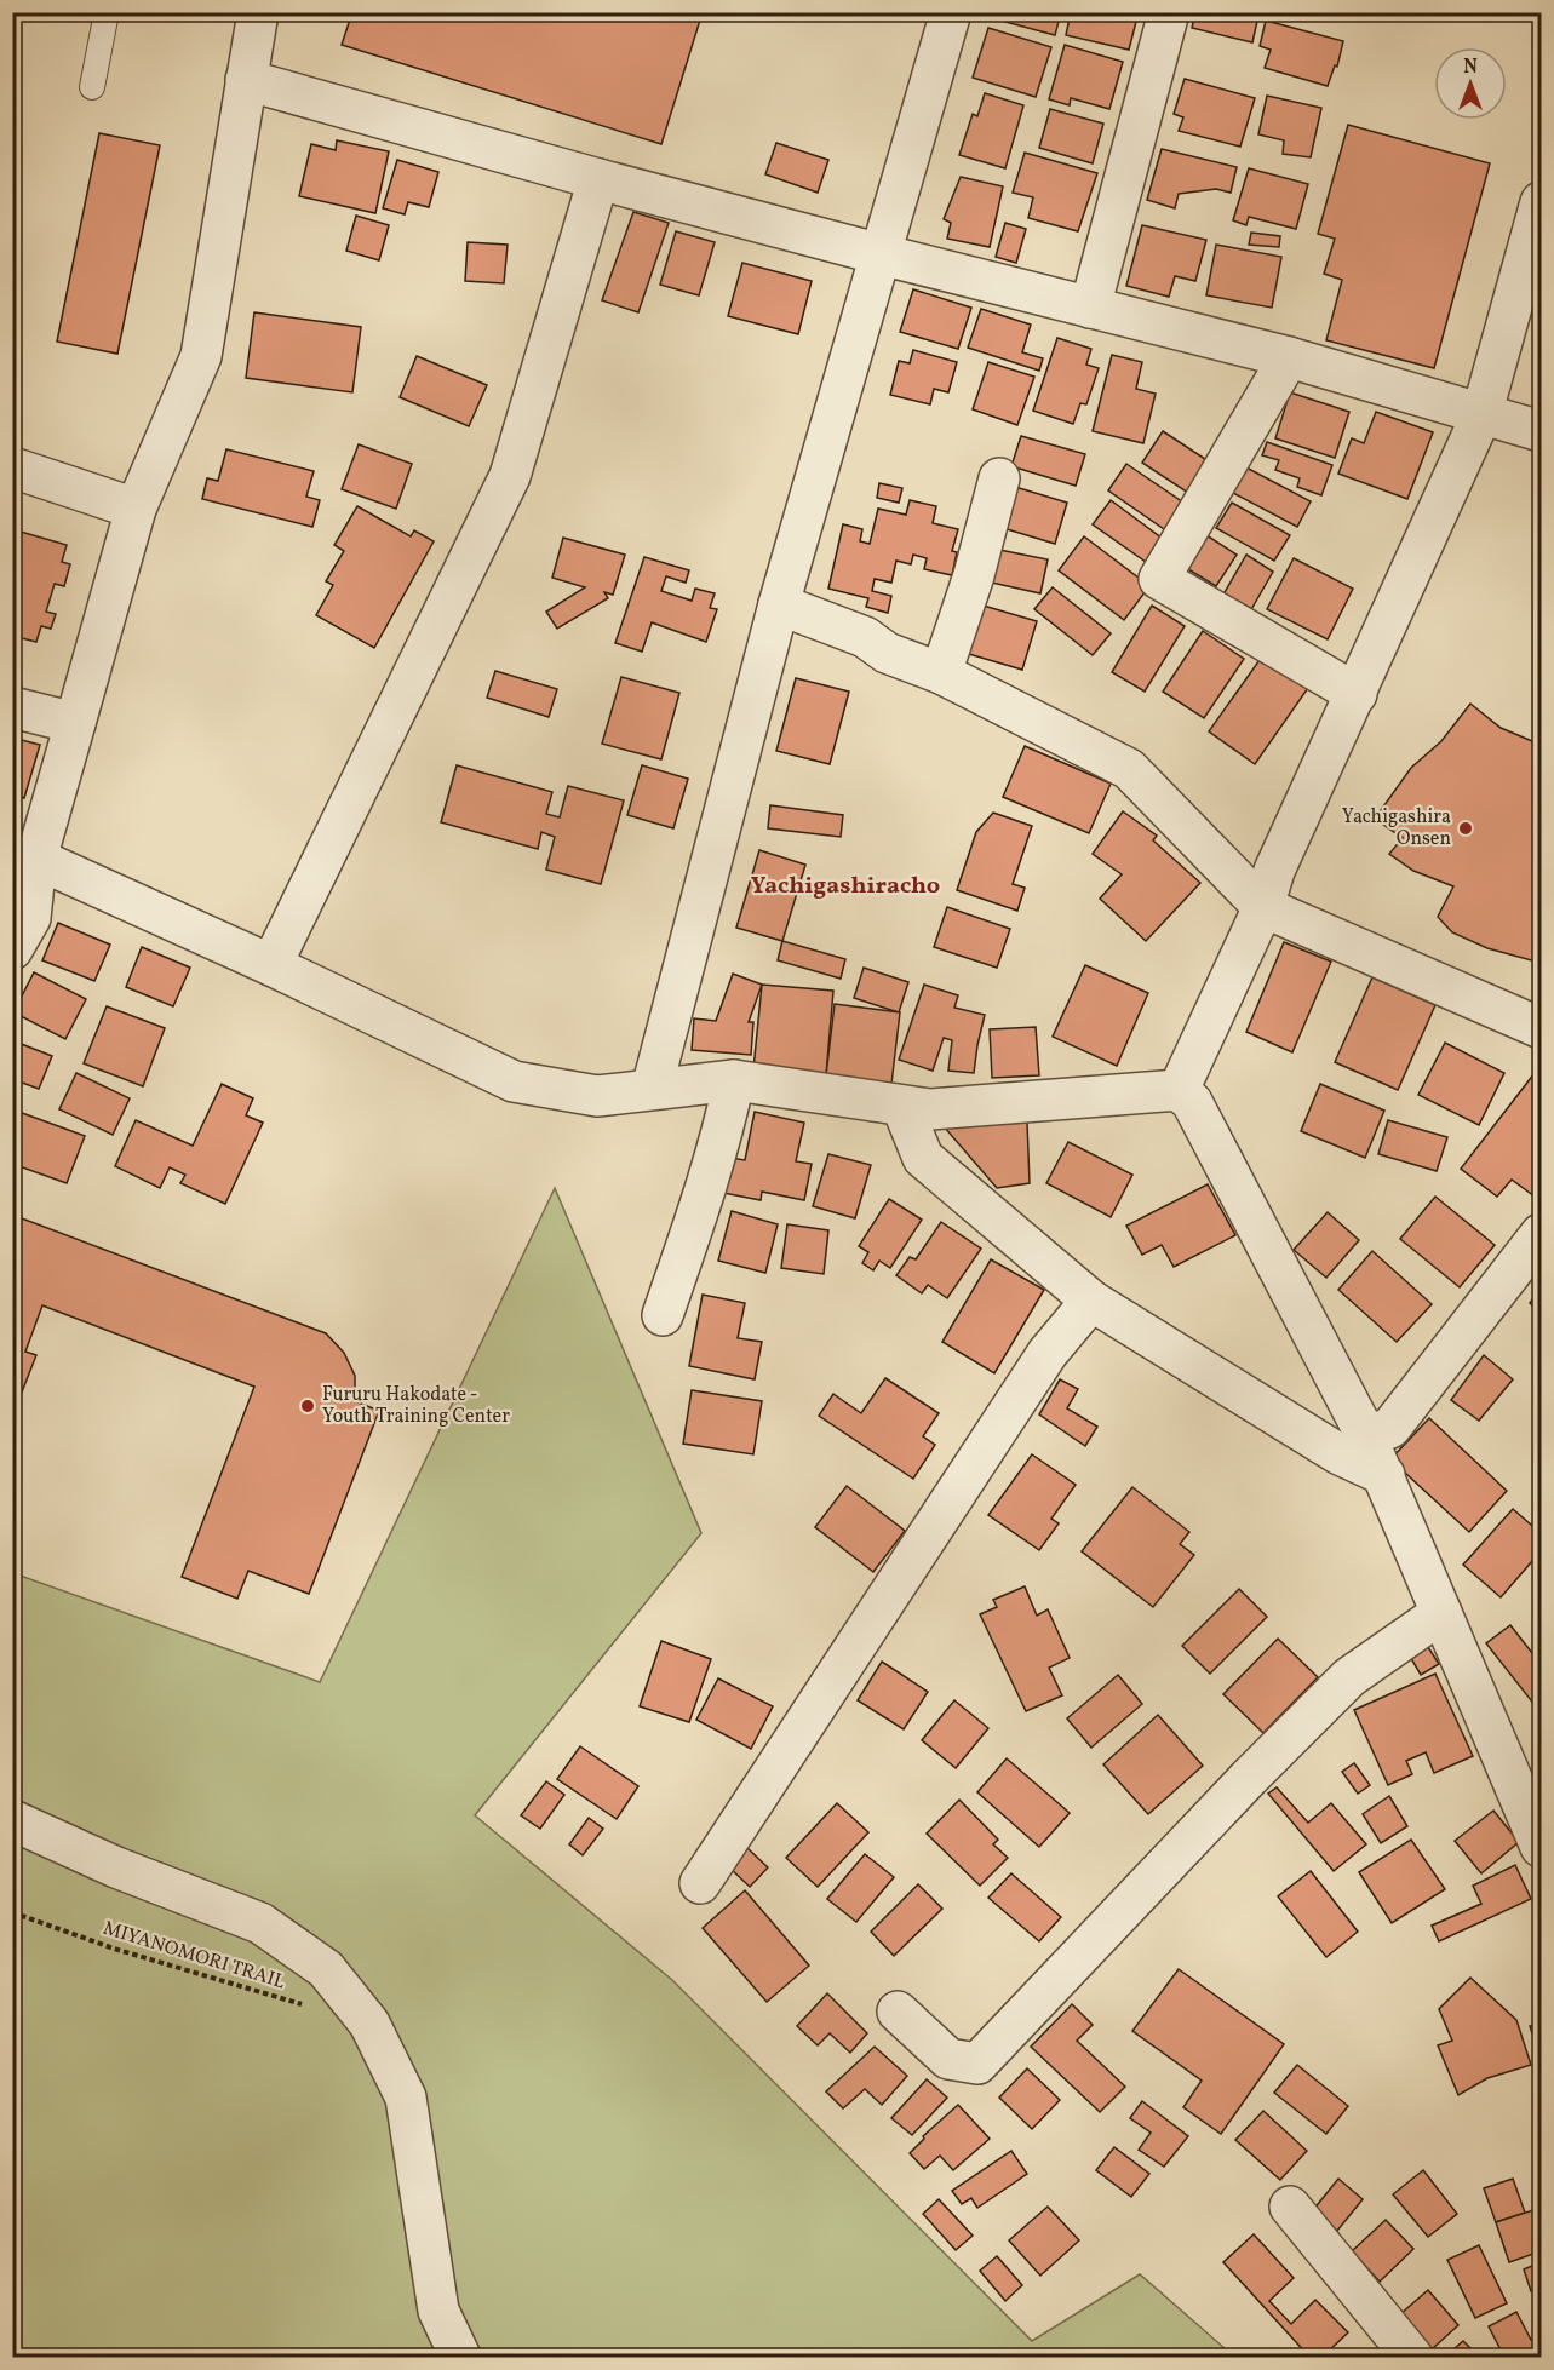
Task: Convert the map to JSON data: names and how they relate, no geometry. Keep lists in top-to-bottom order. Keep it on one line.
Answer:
{"streets":{"path":["MIYANOMORI TRAIL"]},"districts":["Yachigashiracho"],"places":["Yachigashira Onsen","Fururu Hakodate - Youth Training Center"],"north":"top"}
